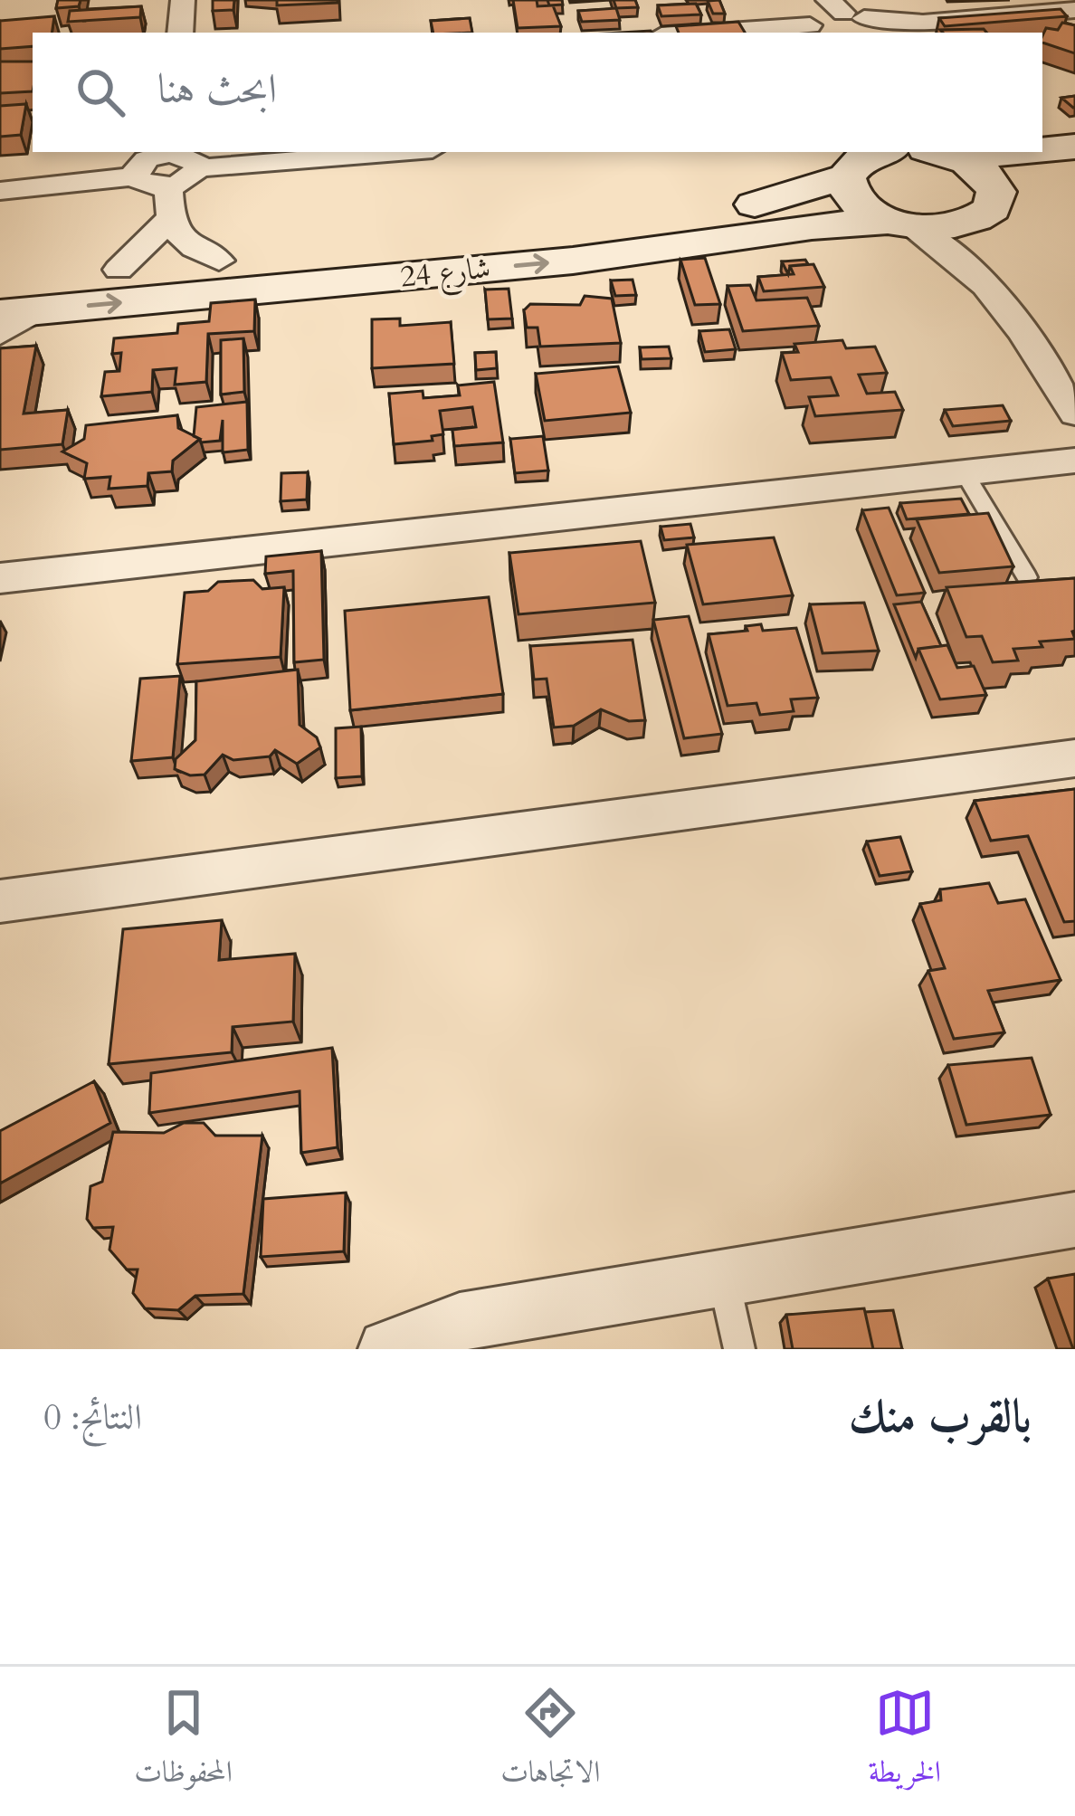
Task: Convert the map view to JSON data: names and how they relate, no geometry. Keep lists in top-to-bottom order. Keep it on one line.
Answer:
{"streets":{"street":["شارع 24"]},"page":{"search":"ابحث هنا","heading":["بالقرب منك","النتائج: 0"],"nav":["الخريطة","الاتجاهات","المحفوظات"]}}
